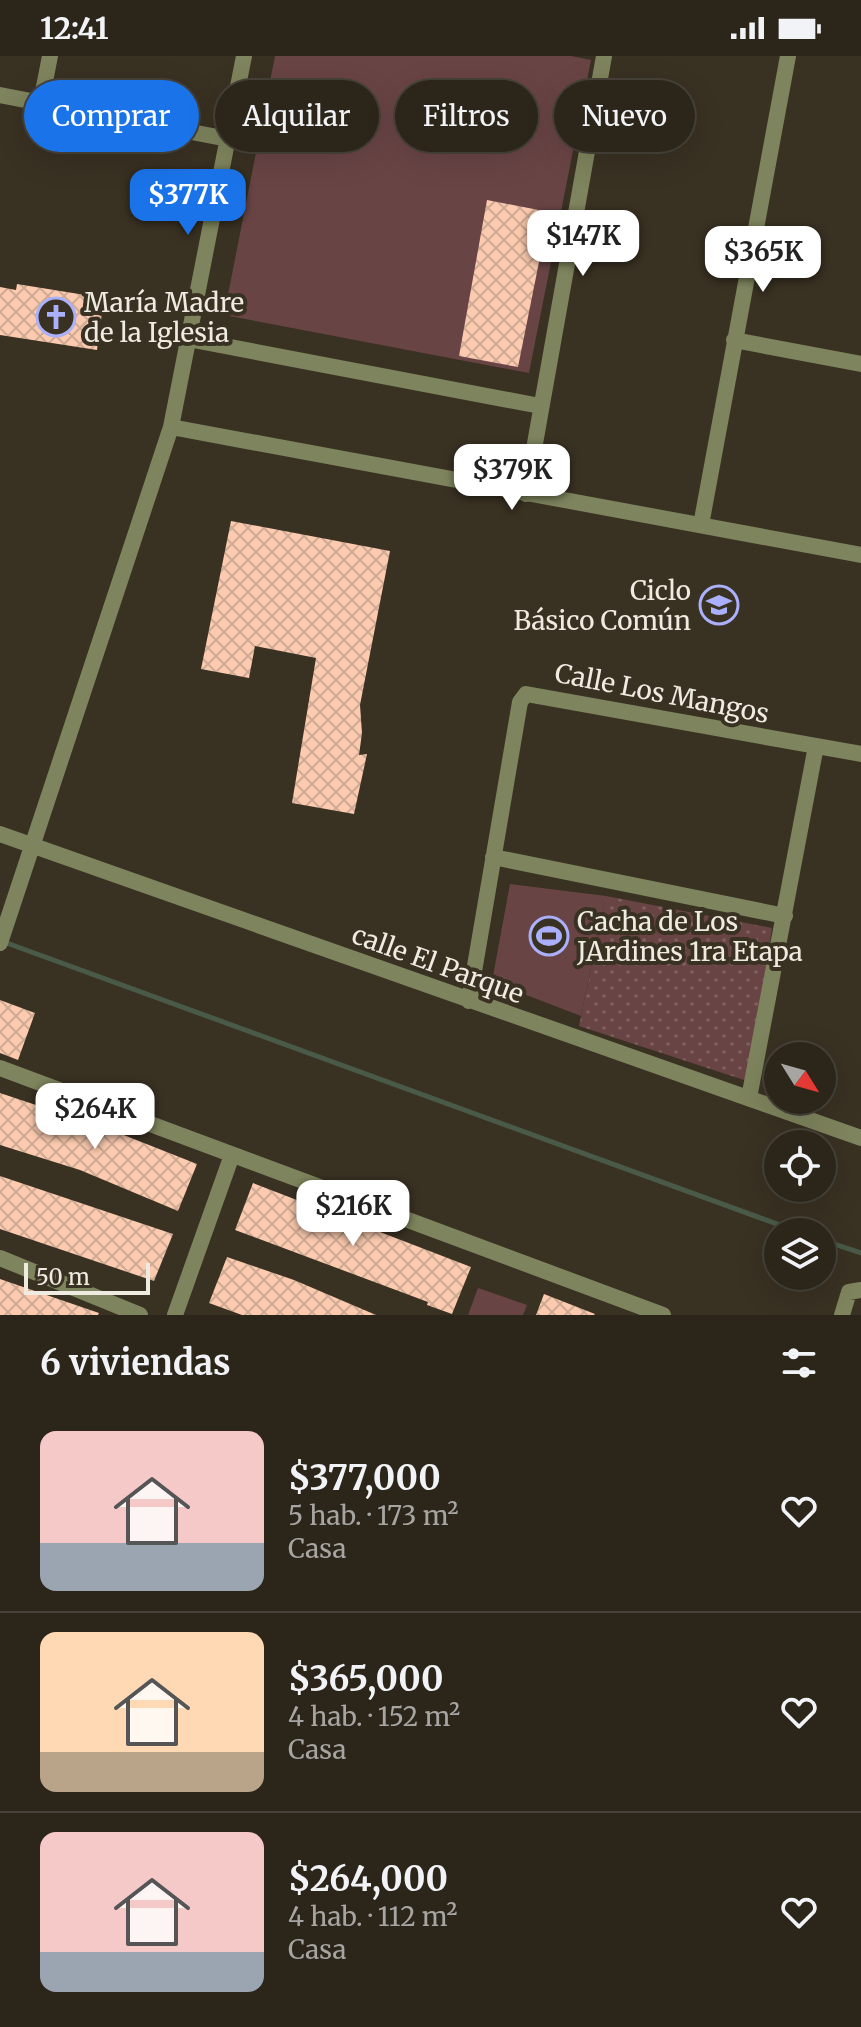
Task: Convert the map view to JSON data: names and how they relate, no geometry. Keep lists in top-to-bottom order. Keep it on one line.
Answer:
{"streets":{"street":["Calle Los Mangos","calle El Parque"]},"crossings":[["Calle Los Mangos","calle El Parque"]],"places":{"church":["María Madre de la Iglesia"],"school or university":["Ciclo Básico Común"],"sports":["Cacha de Los JArdines 1ra Etapa"]},"scale_bar":"50 m","north":"bottom right","page":{"status":"12:41","chip":["Comprar","Alquilar","Filtros","Nuevo"],"price":["$377K","$147K","$365K","$379K","$264K","$216K"],"scale":"50 m","heading":"6 viviendas","list":[{"name":"$377,000","note":"5 hab. · 173 m² · Casa"},{"name":"$365,000","note":"4 hab. · 152 m² · Casa"},{"name":"$264,000","note":"4 hab. · 112 m² · Casa"}]}}
